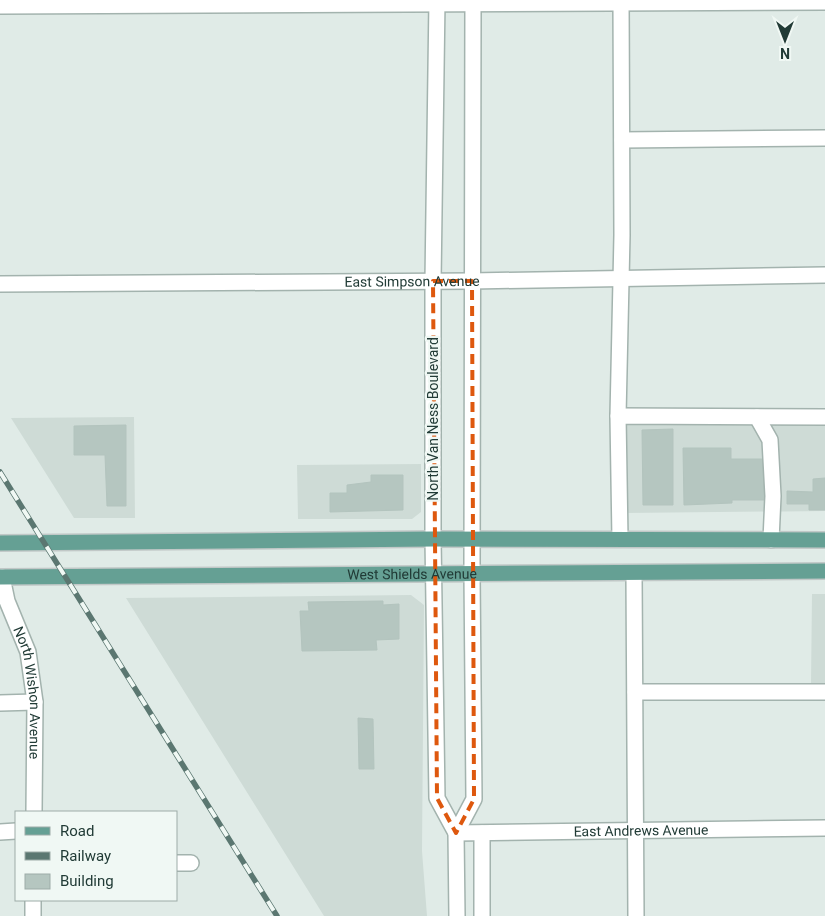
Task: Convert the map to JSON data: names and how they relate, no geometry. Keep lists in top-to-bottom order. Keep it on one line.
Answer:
{"streets":{"main road":["West Shields Avenue"],"street":["East Simpson Avenue","North Van Ness Boulevard","North Wishon Avenue","East Andrews Avenue"]},"crossings":[["East Simpson Avenue","North Van Ness Boulevard"],["North Van Ness Boulevard","West Shields Avenue"],["North Van Ness Boulevard","East Andrews Avenue"],["West Shields Avenue","North Wishon Avenue"]],"legend":["Road","Railway","Building"],"north":"bottom"}
